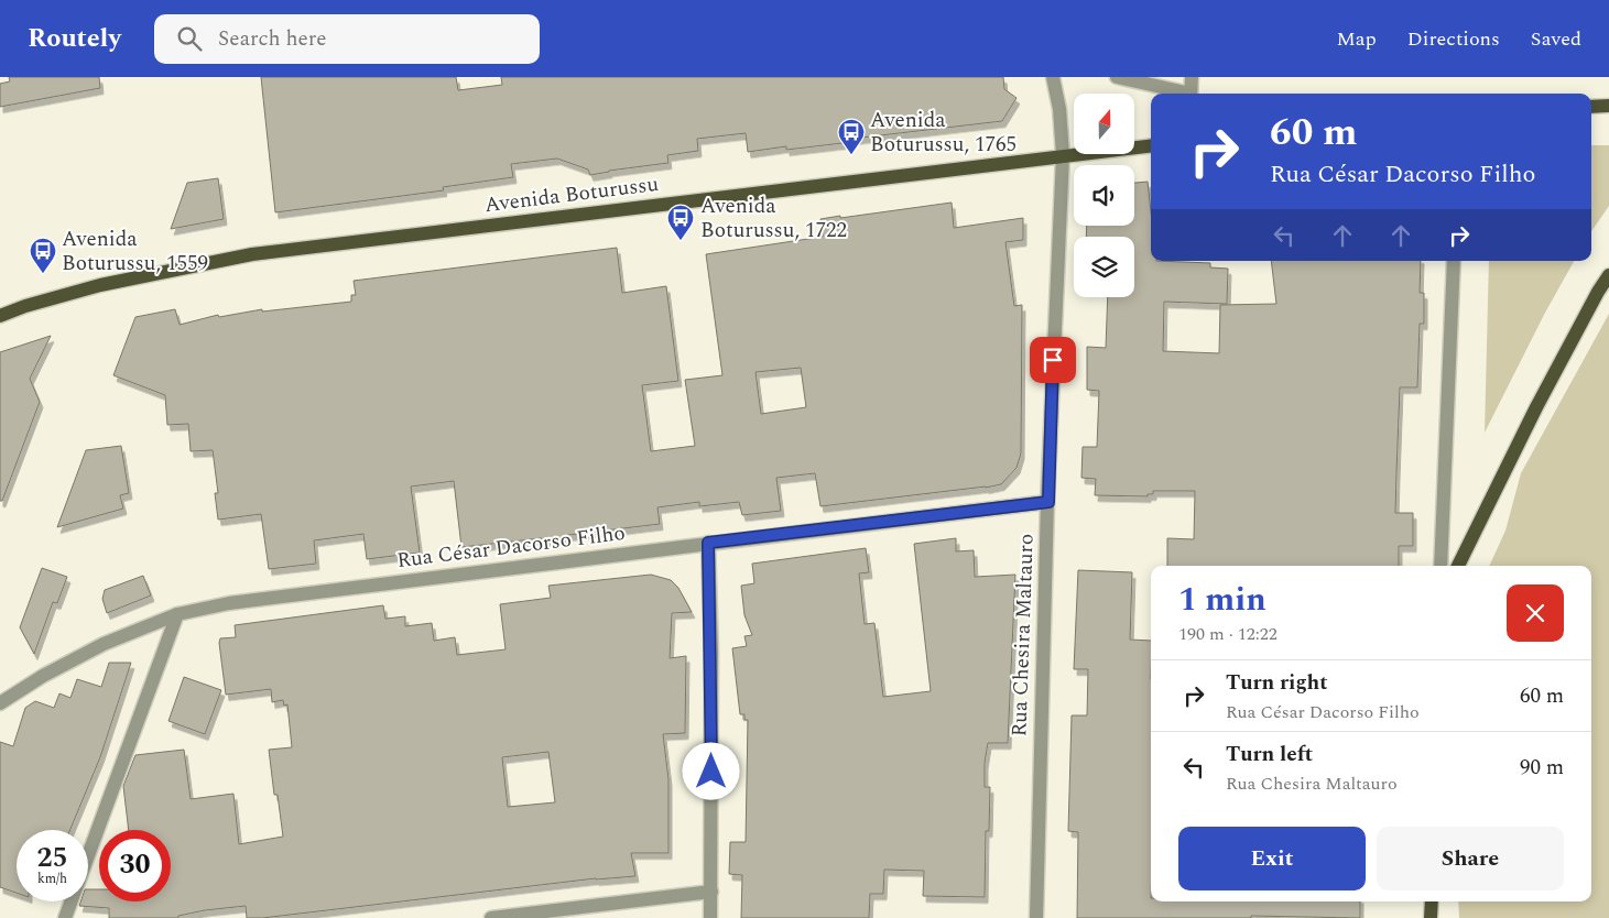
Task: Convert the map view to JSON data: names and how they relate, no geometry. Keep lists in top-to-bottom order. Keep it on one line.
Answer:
{"streets":{"main road":["Avenida Boturussu"],"street":["Rua César Dacorso Filho","Rua Chesira Maltauro"]},"crossings":[["Avenida Boturussu","Rua Chesira Maltauro"],["Rua César Dacorso Filho","Rua Chesira Maltauro"]],"places":{"bus stop":["Avenida Boturussu, 1765","Avenida Boturussu, 1722","Avenida Boturussu, 1559"]},"north":"top","page":{"header":"Routely","search":"Search here","nav":["Map","Directions","Saved"],"turn":["60 m","Rua César Dacorso Filho"],"heading":["1 min","190 m · 12:22"],"list":[{"name":"Turn right","note":"Rua César Dacorso Filho","value":"60 m"},{"name":"Turn left","note":"Rua Chesira Maltauro","value":"90 m"}],"buttons":["Exit","Share"],"speed":"25 km/h","limit":"30"}}
